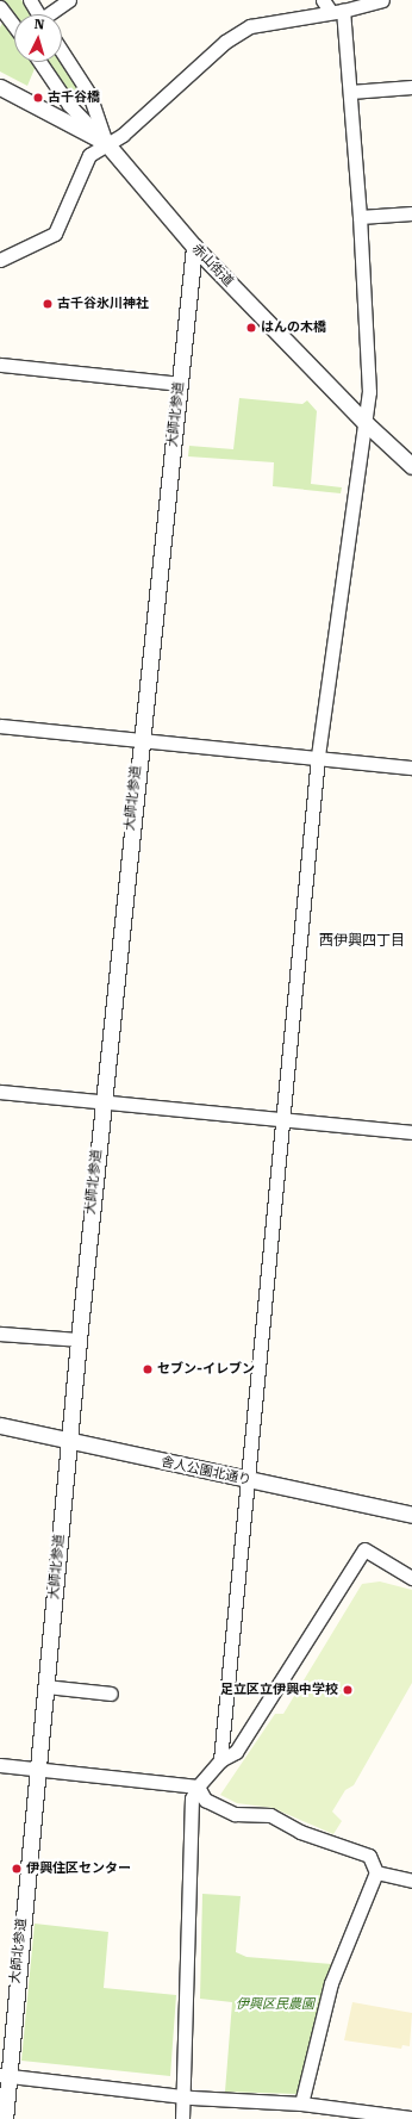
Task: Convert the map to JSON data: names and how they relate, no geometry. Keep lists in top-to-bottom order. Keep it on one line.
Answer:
{"streets":{"street":["赤山街道","大師北参道","舎人公園北通り"]},"crossings":[["赤山街道","大師北参道"],["大師北参道","舎人公園北通り"]],"districts":["西伊興四丁目"],"parks":["伊興区民農園"],"places":["古千谷橋","古千谷氷川神社","はんの木橋","セブン-イレブン","足立区立伊興中学校","伊興住区センター"],"north":"top"}
